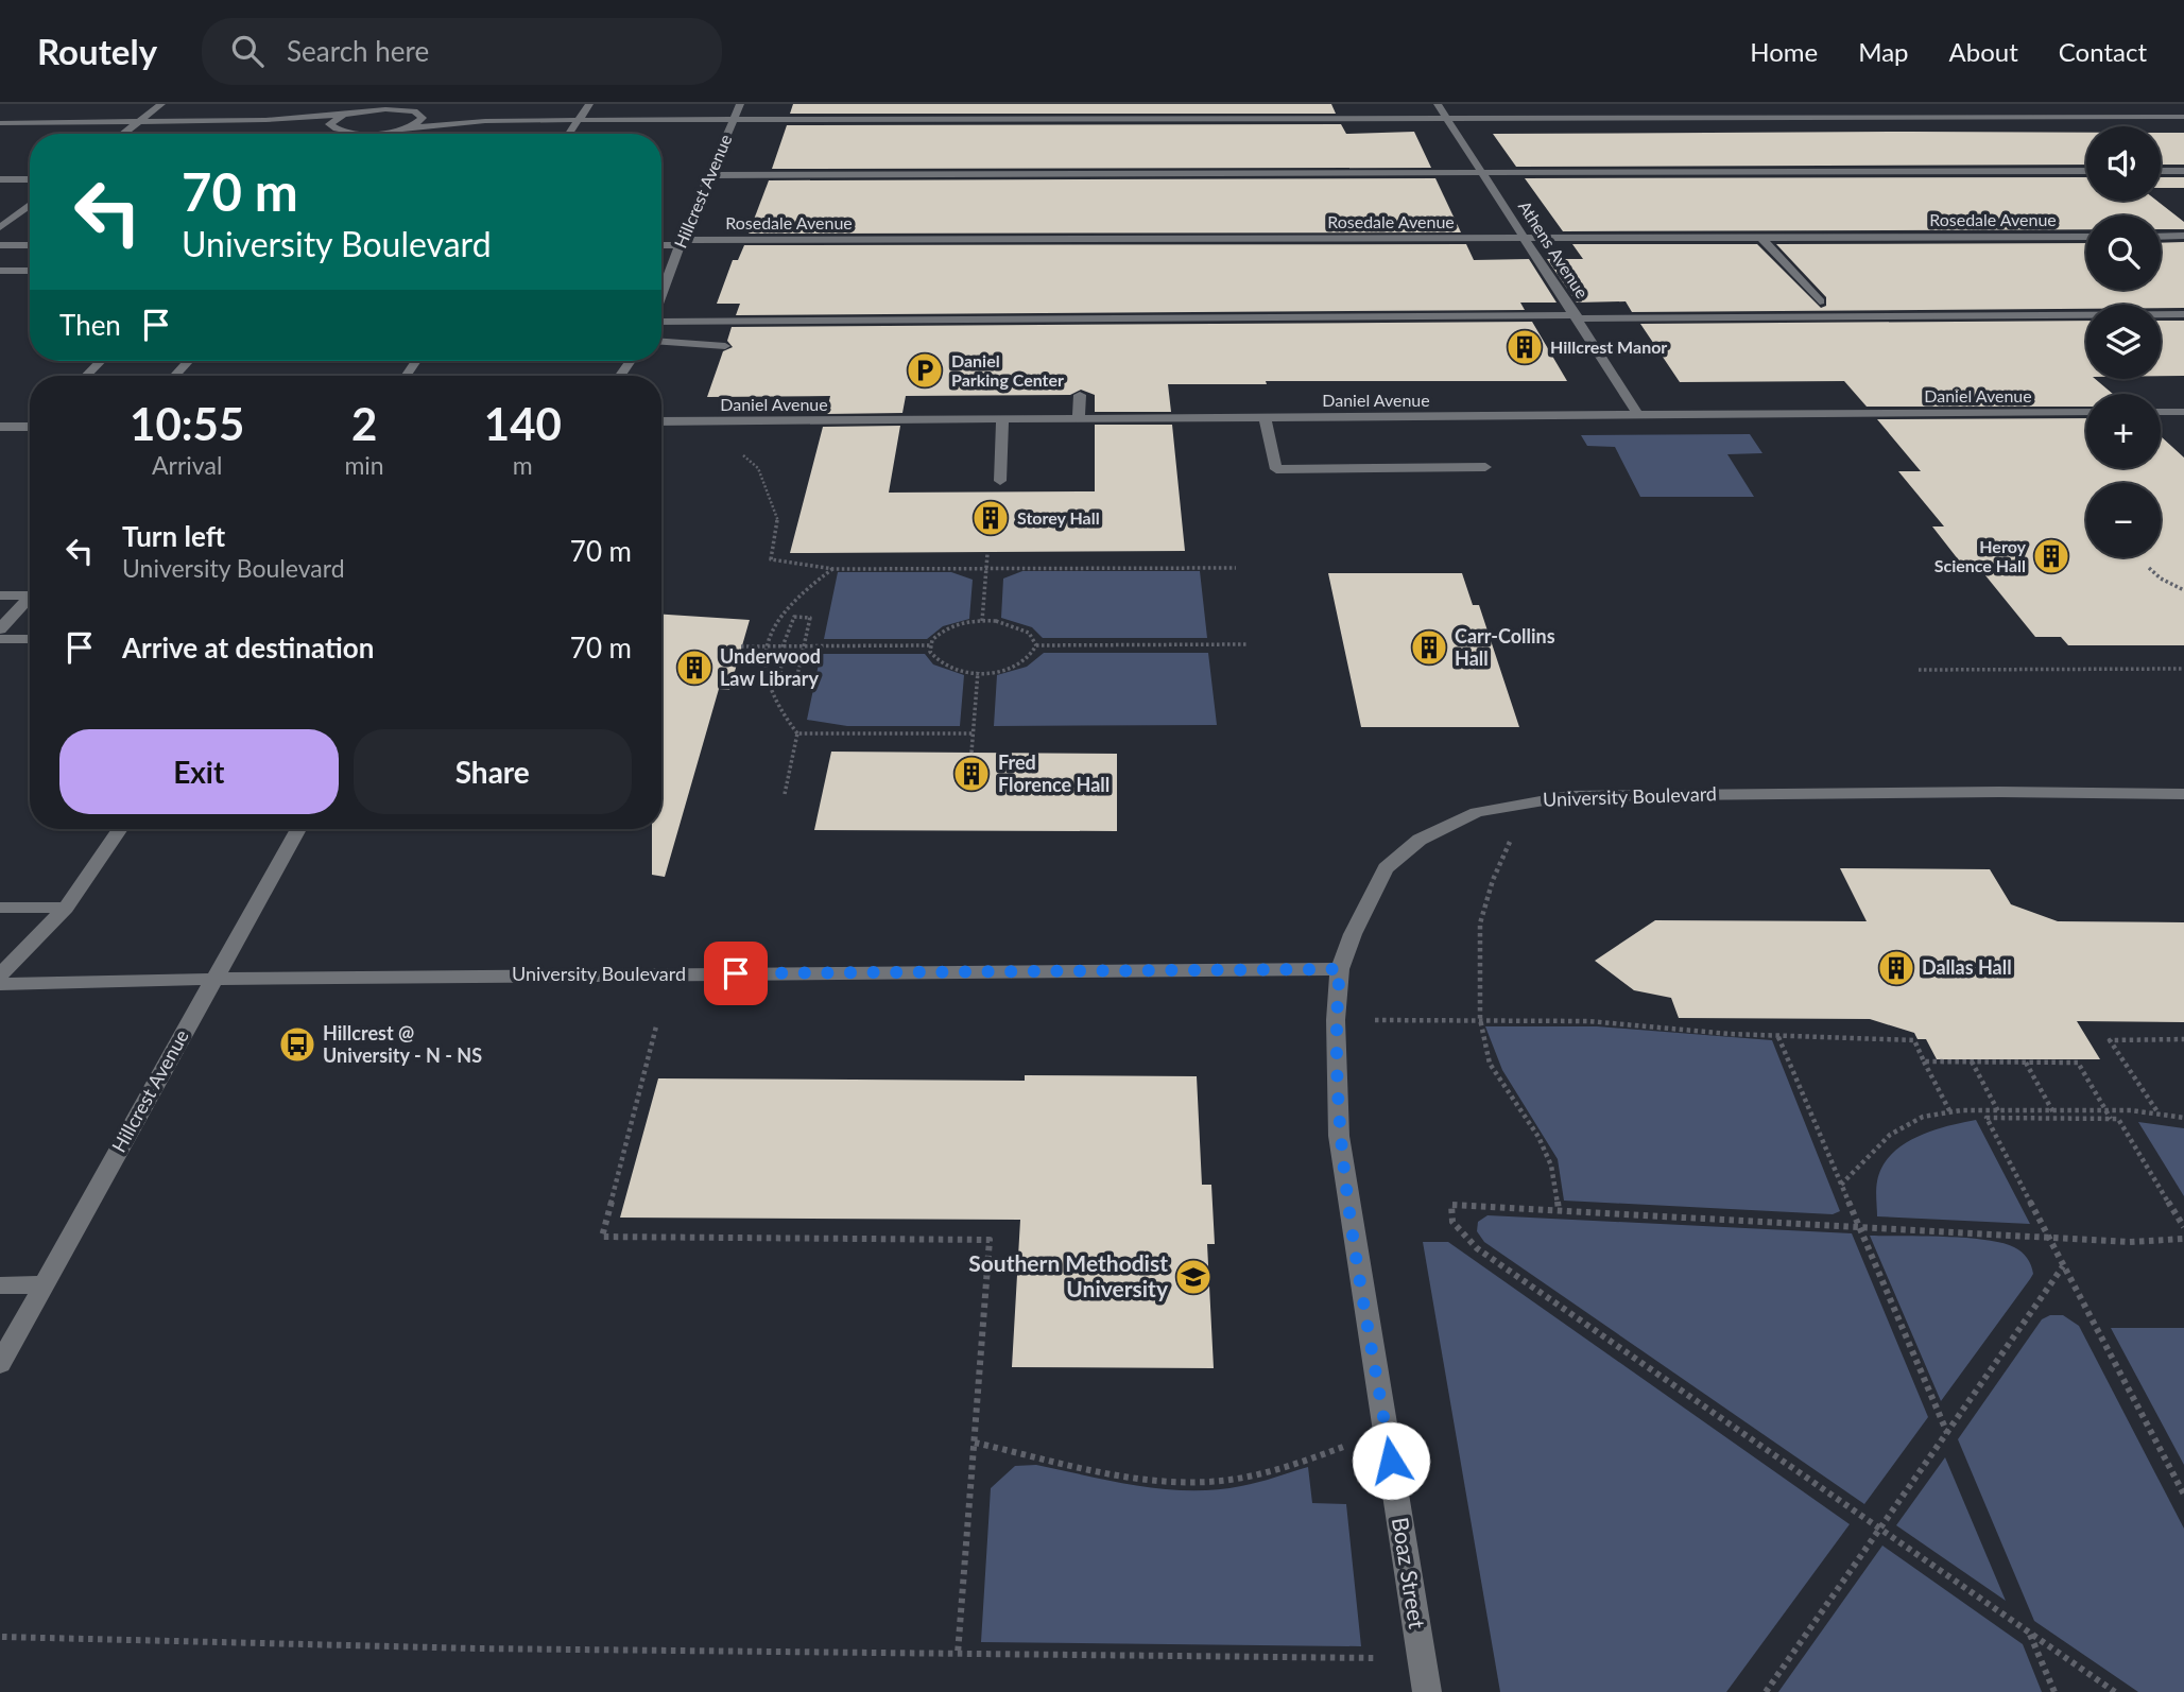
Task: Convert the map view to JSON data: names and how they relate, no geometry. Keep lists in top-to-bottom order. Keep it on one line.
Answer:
{"streets":{"street":["Hillcrest Avenue","Rosedale Avenue","Athens Avenue","Daniel Avenue","University Boulevard","Boaz Street"]},"crossings":[["Hillcrest Avenue","Rosedale Avenue"],["Hillcrest Avenue","University Boulevard"],["Rosedale Avenue","Athens Avenue"],["Athens Avenue","Daniel Avenue"],["University Boulevard","Boaz Street"]],"places":{"building":["Hillcrest Manor","Storey Hall","Heroy Science Hall","Carr-Collins Hall","Underwood Law Library","Fred Florence Hall","Dallas Hall"],"parking":["Daniel Parking Center"],"bus stop":["Hillcrest @ University - N - NS"],"school or university":["Southern Methodist University"]},"page":{"header":"Routely","search":"Search here","nav":["Home","Map","About","Contact"],"map_buttons":["+","−"],"turn":["70 m","University Boulevard"],"then":"Then","eta":["10:55","Arrival","2","min","140","m"],"list":[{"name":"Turn left","note":"University Boulevard","value":"70 m"},{"name":"Arrive at destination","value":"70 m"}],"buttons":["Exit","Share"]}}
